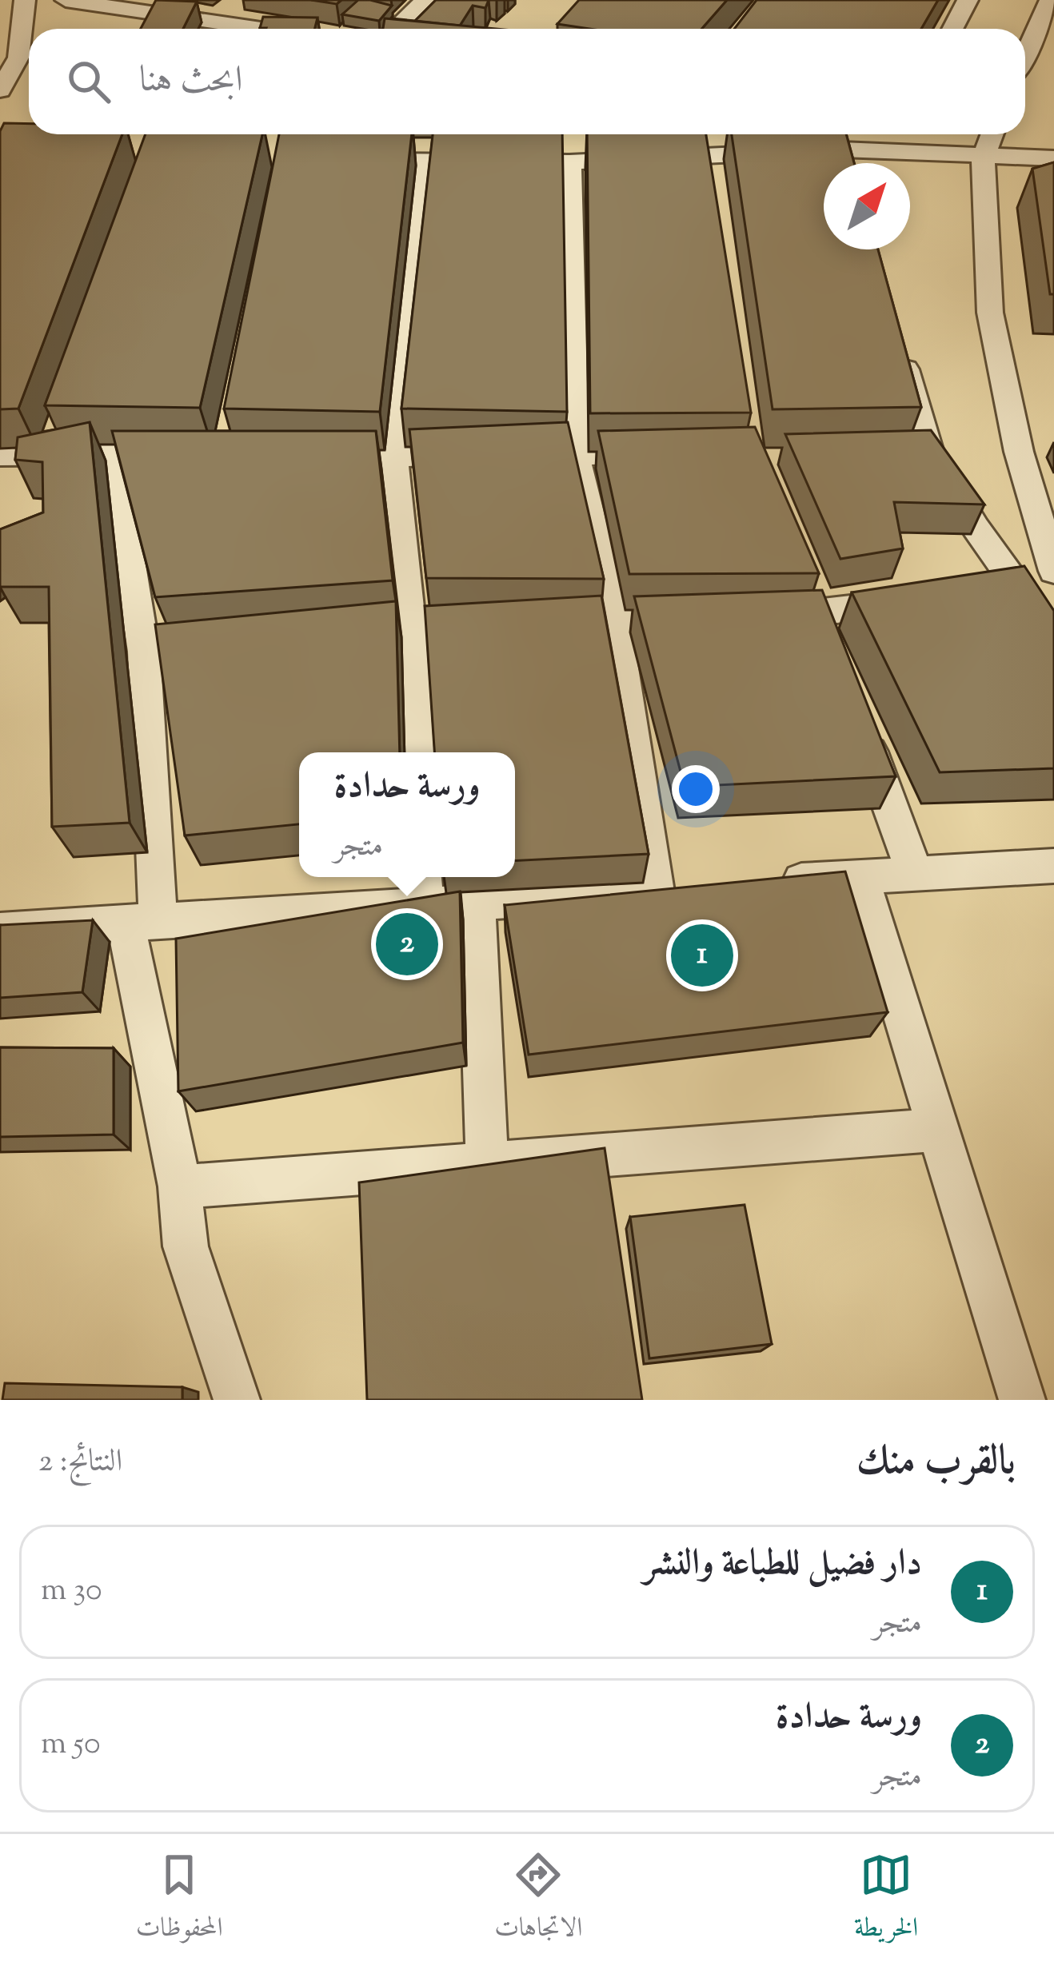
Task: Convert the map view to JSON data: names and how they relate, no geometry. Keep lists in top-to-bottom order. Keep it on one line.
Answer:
{"north":"top right","page":{"search":"ابحث هنا","popup":["ورسة حدادة","متجر"],"pins":["2","1"],"heading":["بالقرب منك","النتائج: 2"],"list":[{"mark":"1","name":"دار فضيل للطباعة والنشر","note":"متجر","value":"30 m"},{"mark":"2","name":"ورسة حدادة","note":"متجر","value":"50 m"}],"nav":["الخريطة","الاتجاهات","المحفوظات"]}}
